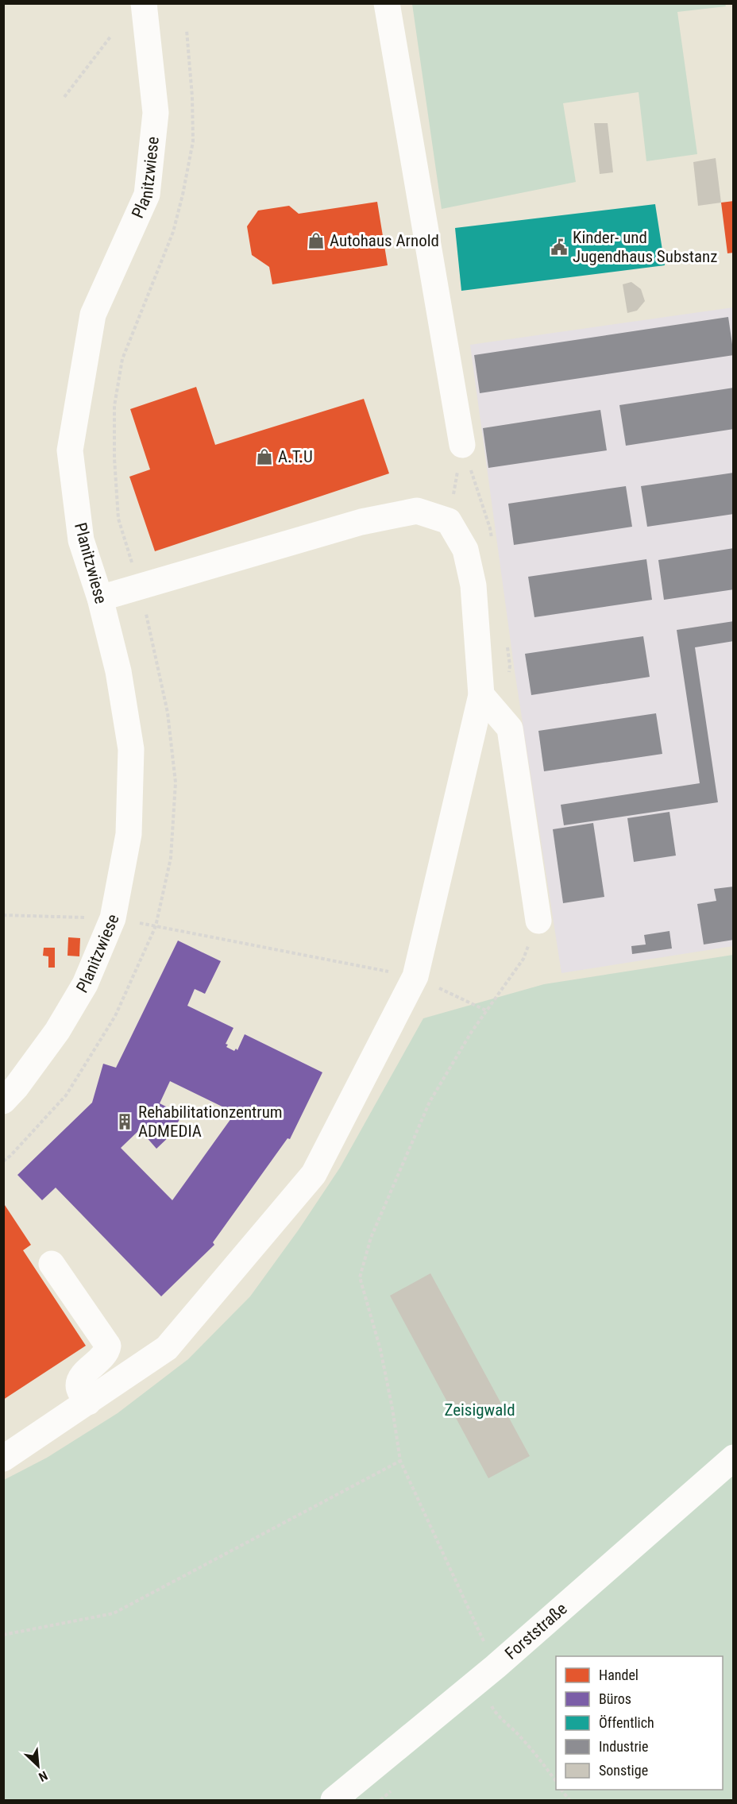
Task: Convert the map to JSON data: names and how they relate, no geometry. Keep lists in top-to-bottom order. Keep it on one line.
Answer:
{"streets":{"street":["Planitzwiese","Forststraße"]},"parks":["Zeisigwald"],"places":{"shop":["Autohaus Arnold","A.T.U"],"public building":["Kinder- und Jugendhaus Substanz"],"building":["Rehabilitationzentrum ADMEDIA"]},"legend":["Handel","Büros","Öffentlich","Industrie","Sonstige"],"north":"bottom right"}
